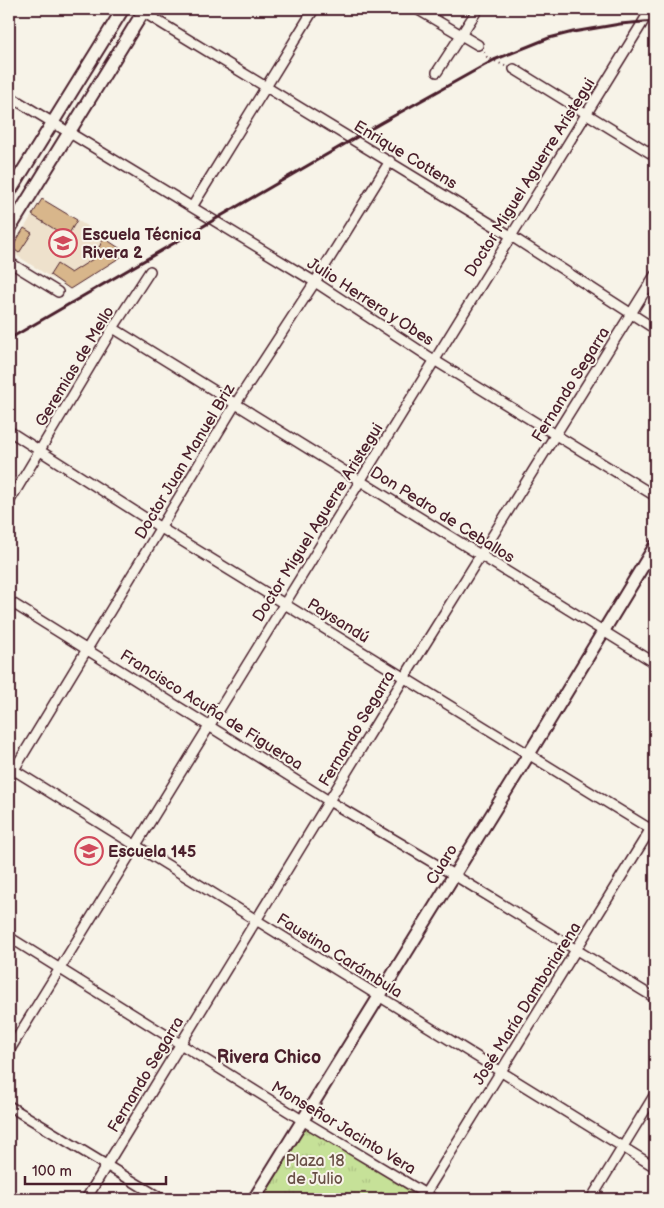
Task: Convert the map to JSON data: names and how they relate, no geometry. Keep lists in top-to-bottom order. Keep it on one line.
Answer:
{"streets":{"street":["Enrique Cottens","Doctor Miguel Aguerre Aristegui","Julio Herrera y Obes","Geremias de Mello","Fernando Segarra","Doctor Juan Manuel Briz","Don Pedro de Ceballos","Paysandú","Francisco Acuña de Figueroa","Cuaro","Faustino Carámbula","José María Damboriarena","Monseñor Jacinto Vera"]},"crossings":[["Enrique Cottens","Doctor Miguel Aguerre Aristegui"],["Enrique Cottens","Fernando Segarra"],["Enrique Cottens","Doctor Juan Manuel Briz"],["Doctor Miguel Aguerre Aristegui","Julio Herrera y Obes"],["Doctor Miguel Aguerre Aristegui","Don Pedro de Ceballos"],["Doctor Miguel Aguerre Aristegui","Paysandú"],["Doctor Miguel Aguerre Aristegui","Francisco Acuña de Figueroa"],["Doctor Miguel Aguerre Aristegui","Faustino Carámbula"],["Doctor Miguel Aguerre Aristegui","Monseñor Jacinto Vera"],["Julio Herrera y Obes","Fernando Segarra"],["Julio Herrera y Obes","Doctor Juan Manuel Briz"],["Geremias de Mello","Don Pedro de Ceballos"],["Geremias de Mello","Paysandú"],["Fernando Segarra","Don Pedro de Ceballos"],["Fernando Segarra","Paysandú"],["Fernando Segarra","Francisco Acuña de Figueroa"],["Fernando Segarra","Faustino Carámbula"],["Fernando Segarra","Monseñor Jacinto Vera"],["Doctor Juan Manuel Briz","Don Pedro de Ceballos"],["Doctor Juan Manuel Briz","Paysandú"],["Doctor Juan Manuel Briz","Francisco Acuña de Figueroa"],["Doctor Juan Manuel Briz","Faustino Carámbula"],["Don Pedro de Ceballos","Cuaro"],["Paysandú","Cuaro"],["Paysandú","José María Damboriarena"],["Francisco Acuña de Figueroa","Cuaro"],["Francisco Acuña de Figueroa","José María Damboriarena"],["Cuaro","Faustino Carámbula"],["Cuaro","Monseñor Jacinto Vera"],["Faustino Carámbula","José María Damboriarena"],["José María Damboriarena","Monseñor Jacinto Vera"]],"districts":["Rivera Chico"],"parks":["Plaza 18 de Julio"],"places":{"school or university":["Escuela Técnica Rivera 2","Escuela 145"]},"scale_bar":"100 m"}
